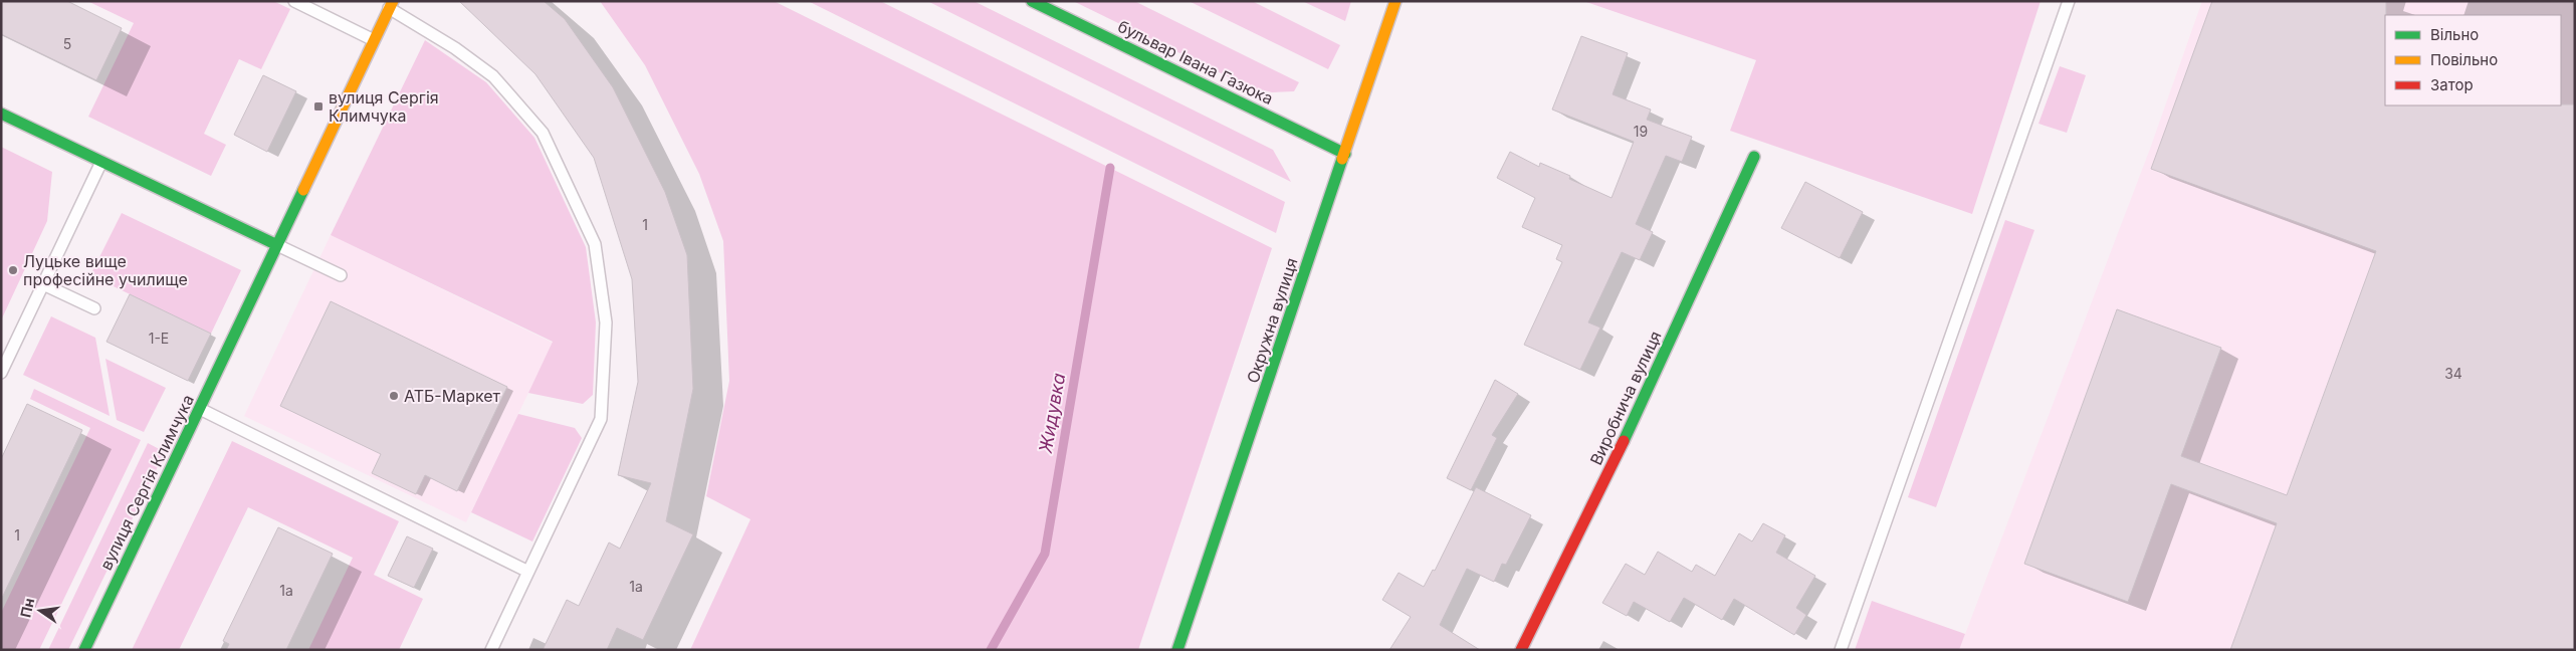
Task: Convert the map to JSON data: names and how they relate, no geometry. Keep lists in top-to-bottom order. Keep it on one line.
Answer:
{"streets":{"street":["бульвар Івана Газюка","Окружна вулиця","Виробнича вулиця","вулиця Сергія Климчука"]},"crossings":[["бульвар Івана Газюка","Окружна вулиця"]],"water":["Жидувка"],"places":{"transit":["вулиця Сергія Климчука"],"other":["Луцьке вище професійне училище","АТБ-Маркет"]},"house_numbers":["5","19","1","1-Е","34","1","1а","1а"],"legend":["Вільно","Повільно","Затор"],"north":"left"}
